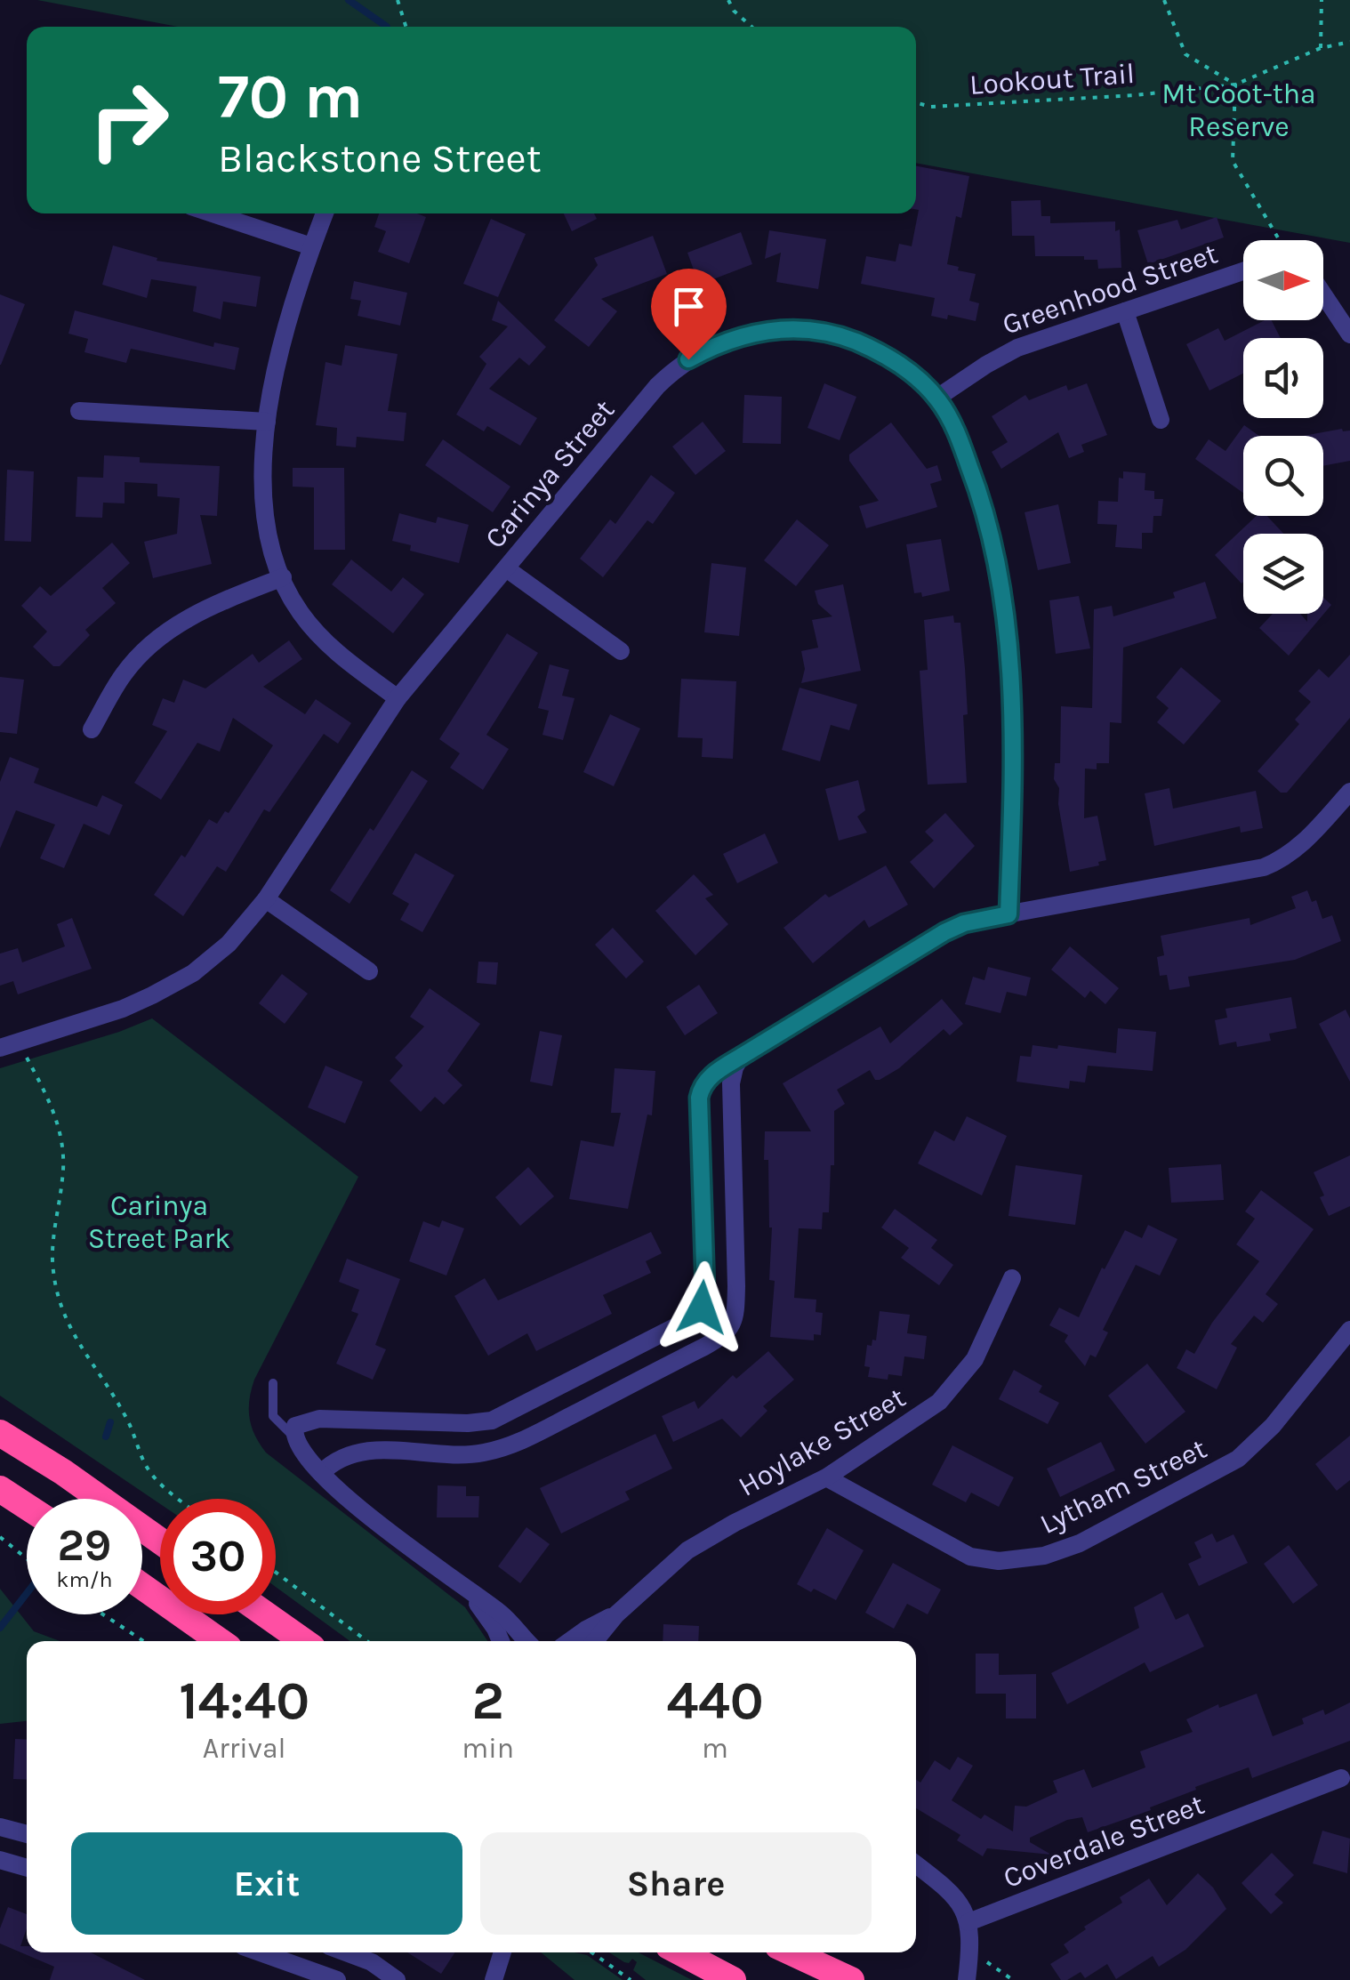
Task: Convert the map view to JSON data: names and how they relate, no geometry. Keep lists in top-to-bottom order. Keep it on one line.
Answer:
{"streets":{"street":["Greenhood Street","Carinya Street","Hoylake Street","Lytham Street","Coverdale Street"],"path":["Lookout Trail"]},"crossings":[["Greenhood Street","Carinya Street"],["Hoylake Street","Lytham Street"]],"parks":["Mt Coot-tha Reserve","Carinya Street Park"],"north":"right","page":{"turn":["70 m","Blackstone Street"],"speed":"29 km/h","limit":"30","eta":["14:40","Arrival","2","min","440","m"],"buttons":["Exit","Share"]}}
